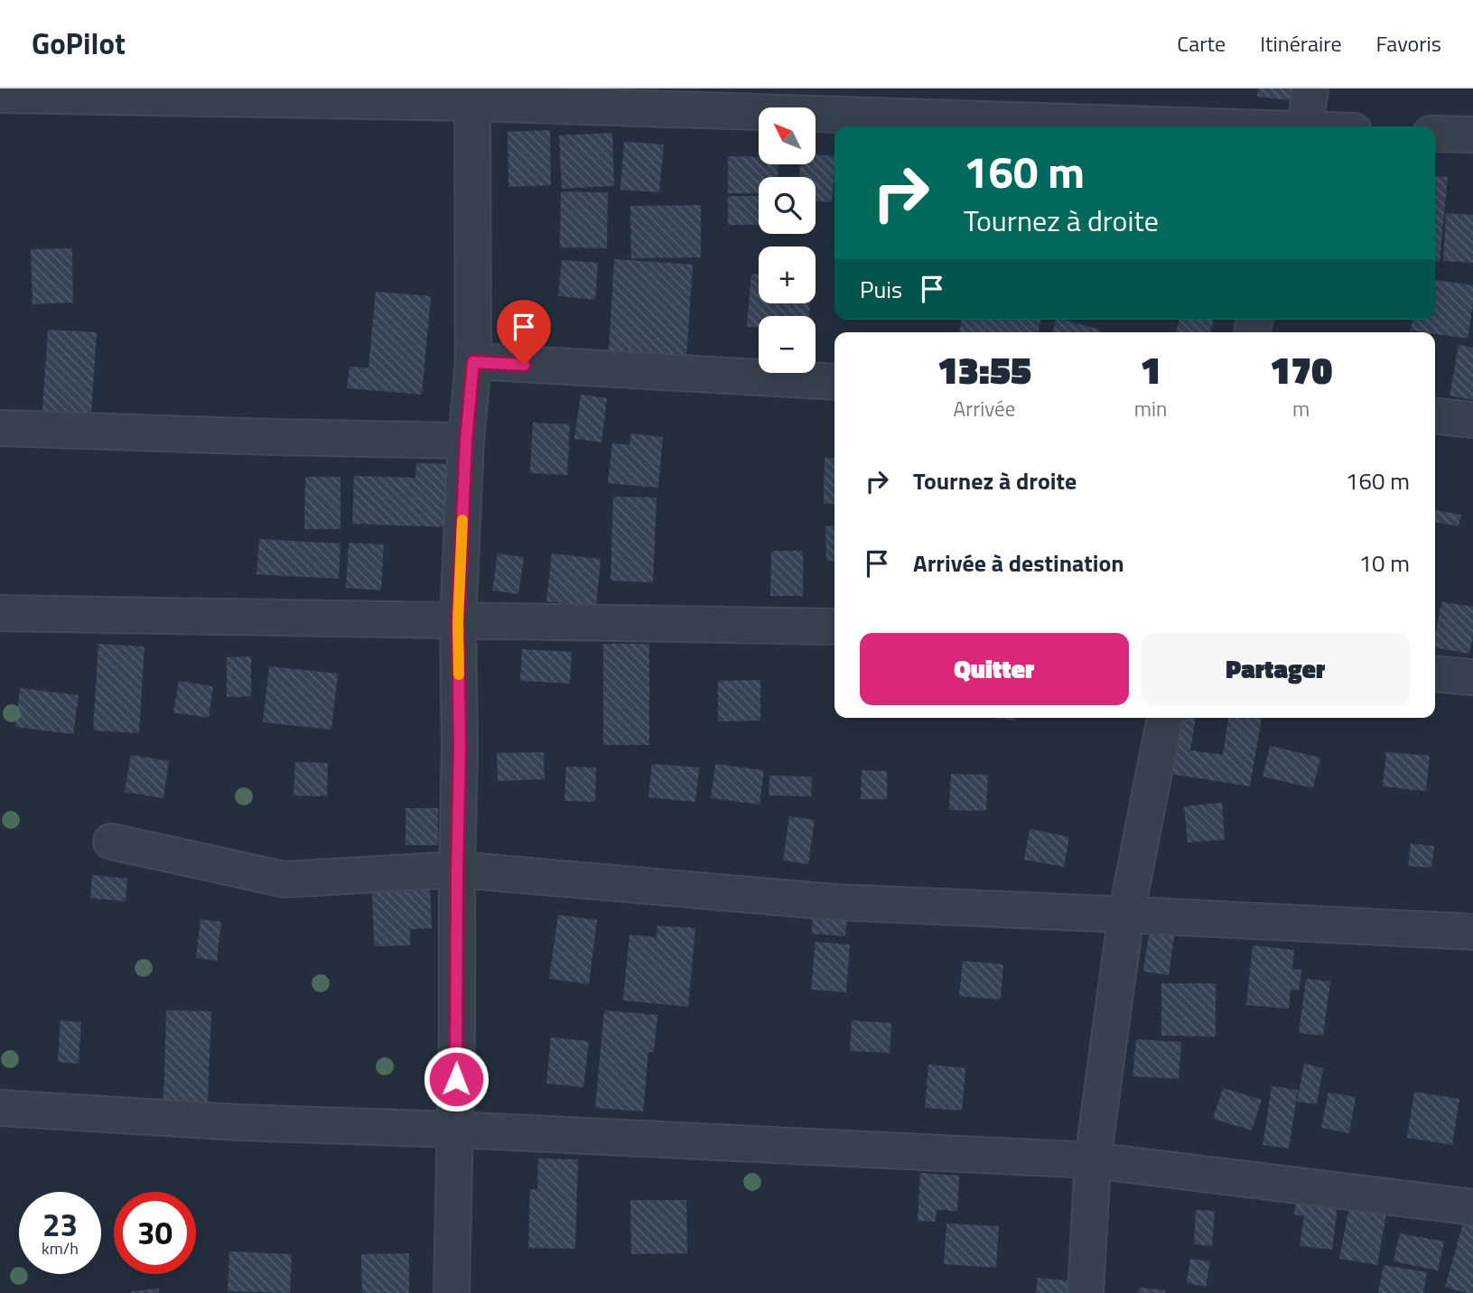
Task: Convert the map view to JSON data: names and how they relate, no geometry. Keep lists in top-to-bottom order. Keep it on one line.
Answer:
{"north":"top left","page":{"header":"GoPilot","nav":["Carte","Itinéraire","Favoris"],"map_buttons":["+","−"],"turn":["160 m","Tournez à droite"],"then":"Puis","eta":["13:55","Arrivée","1","min","170","m"],"list":[{"name":"Tournez à droite","value":"160 m"},{"name":"Arrivée à destination","value":"10 m"}],"buttons":["Quitter","Partager"],"speed":"23 km/h","limit":"30"}}
